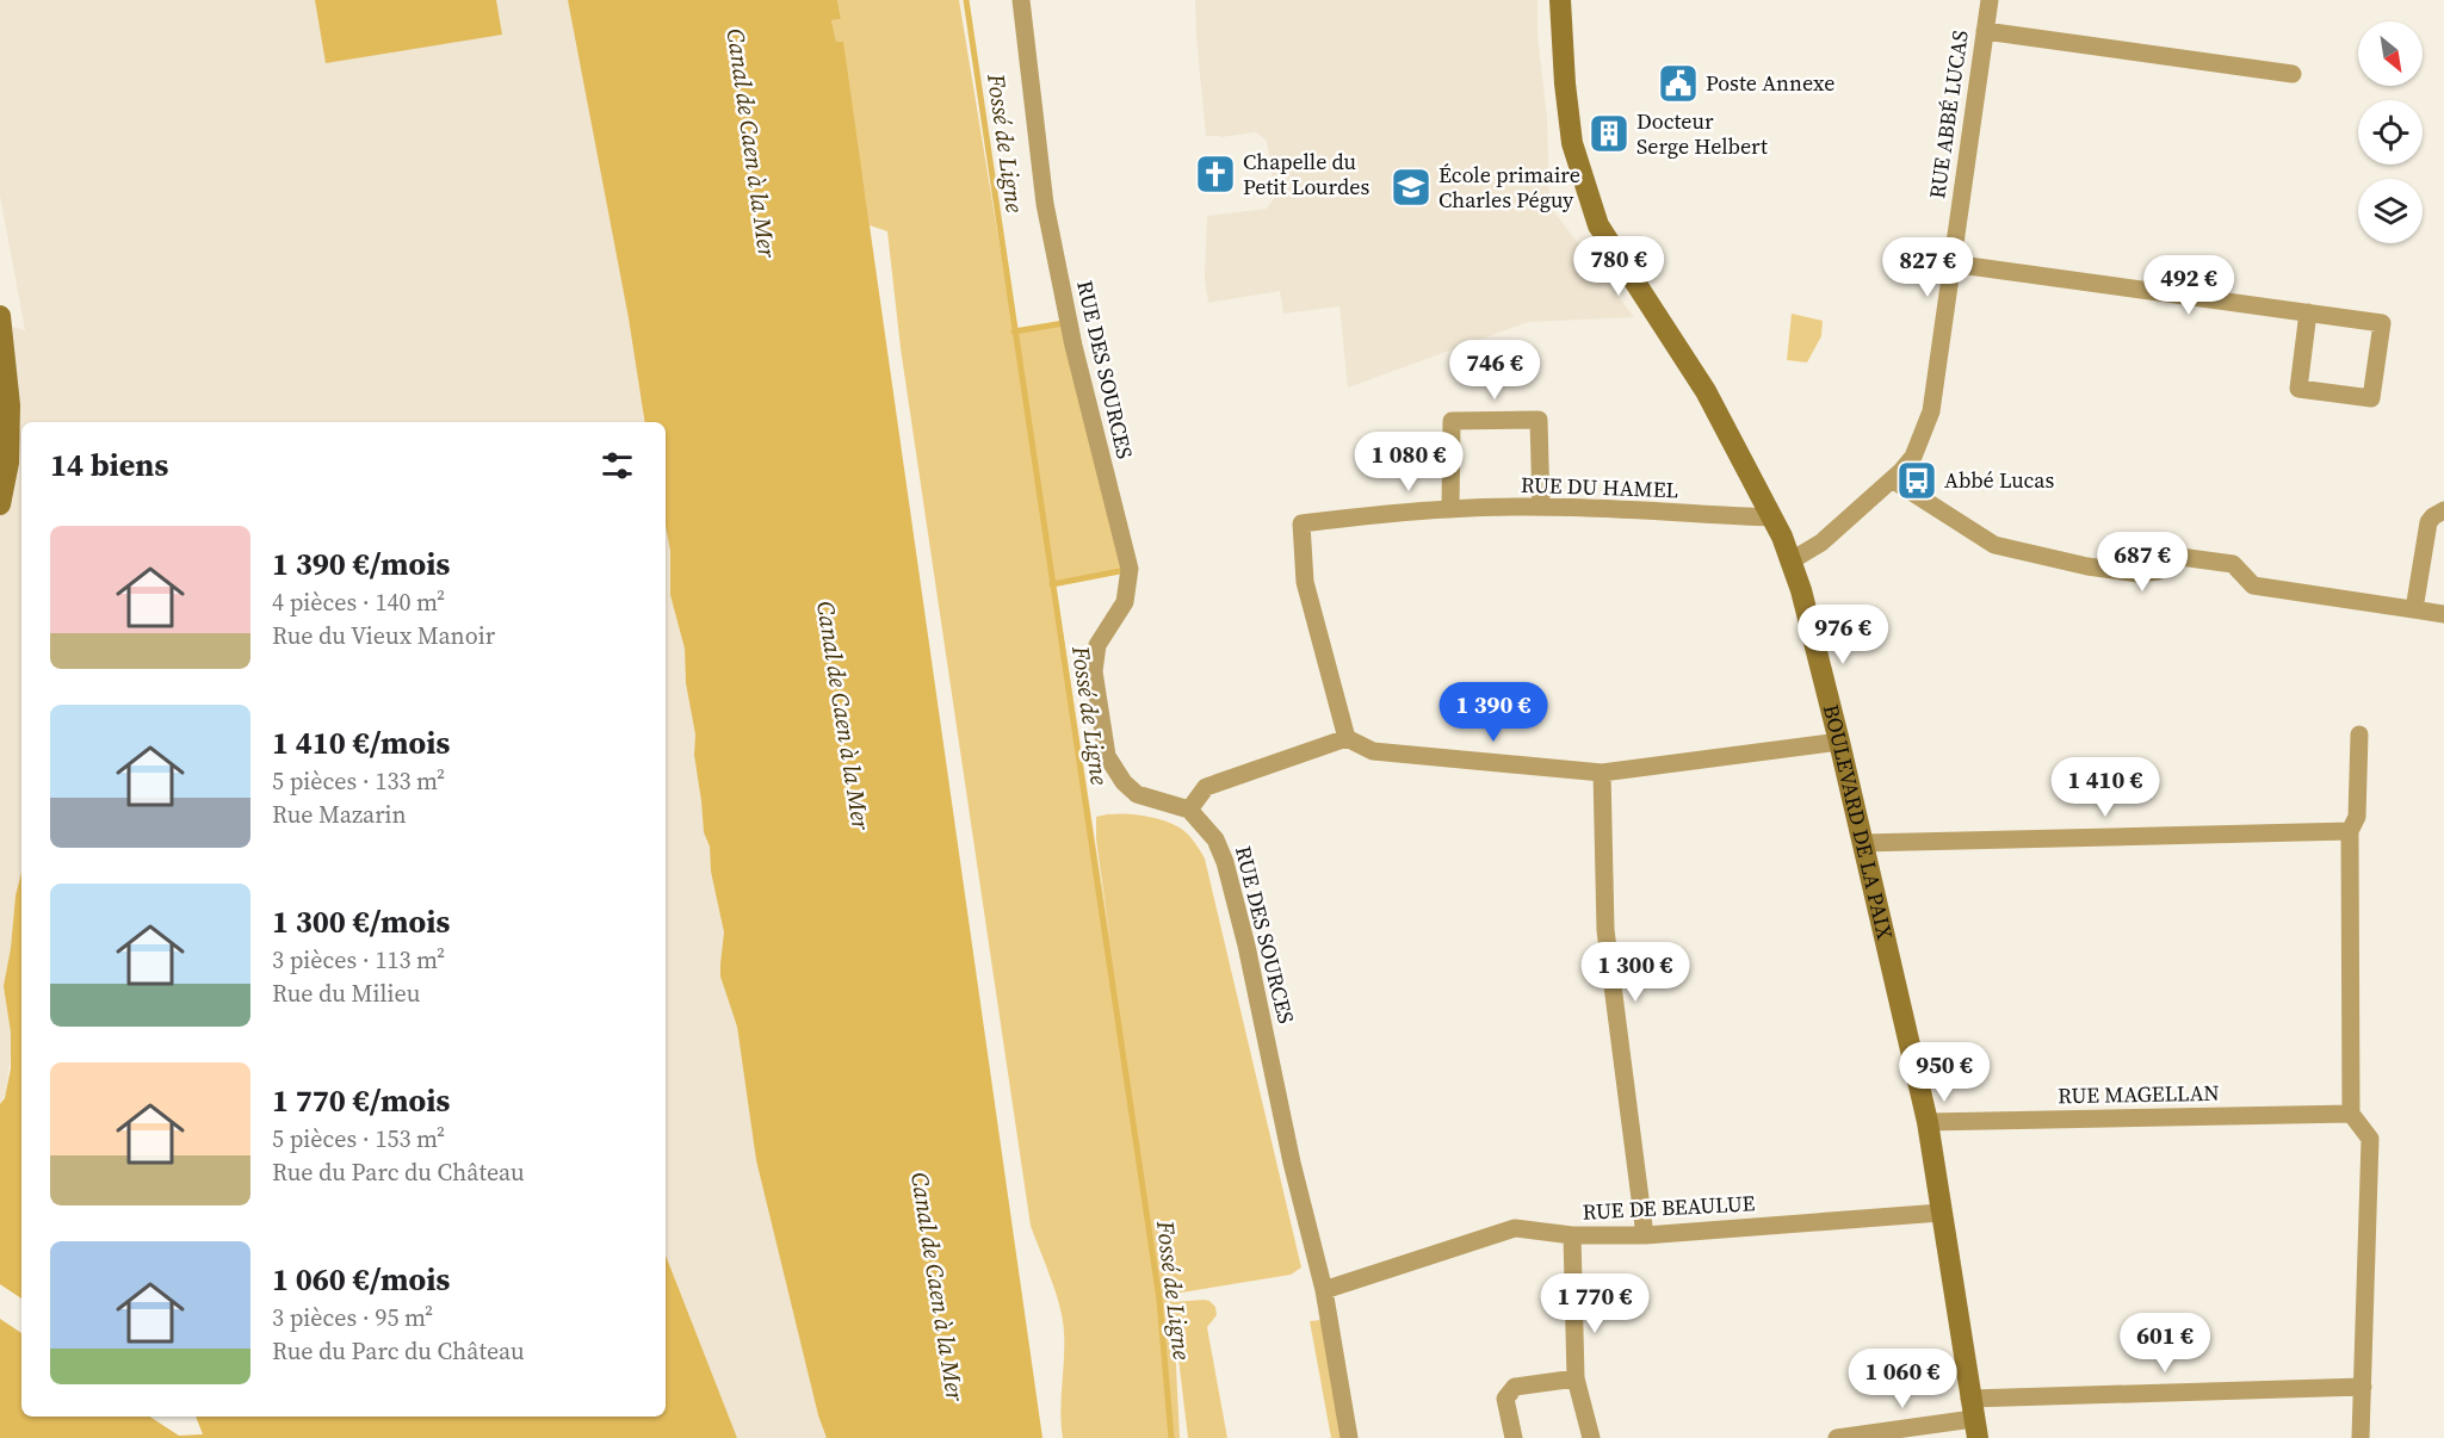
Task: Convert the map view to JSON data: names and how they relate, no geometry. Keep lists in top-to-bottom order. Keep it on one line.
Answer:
{"streets":{"street":["RUE ABBÉ LUCAS","RUE DES SOURCES","RUE DU HAMEL","BOULEVARD DE LA PAIX","RUE MAGELLAN","RUE DE BEAULUE"]},"crossings":[["RUE ABBÉ LUCAS","BOULEVARD DE LA PAIX"],["RUE DES SOURCES","RUE DE BEAULUE"],["RUE DU HAMEL","BOULEVARD DE LA PAIX"],["BOULEVARD DE LA PAIX","RUE MAGELLAN"],["BOULEVARD DE LA PAIX","RUE DE BEAULUE"]],"water":["Canal de Caen à la Mer","Fossé de Ligne"],"places":{"public building":["Poste Annexe"],"building":["Docteur Serge Helbert"],"church":["Chapelle du Petit Lourdes"],"school or university":["École primaire Charles Péguy"],"bus stop":["Abbé Lucas"]},"north":"bottom right","page":{"price":["780 €","827 €","492 €","746 €","1 080 €","687 €","976 €","1 390 €","1 410 €","1 300 €","950 €","1 770 €","601 €","1 060 €"],"heading":"14 biens","list":[{"name":"1 390 €/mois","note":"4 pièces · 140 m² · Rue du Vieux Manoir"},{"name":"1 410 €/mois","note":"5 pièces · 133 m² · Rue Mazarin"},{"name":"1 300 €/mois","note":"3 pièces · 113 m² · Rue du Milieu"},{"name":"1 770 €/mois","note":"5 pièces · 153 m² · Rue du Parc du Château"},{"name":"1 060 €/mois","note":"3 pièces · 95 m² · Rue du Parc du Château"}]}}
